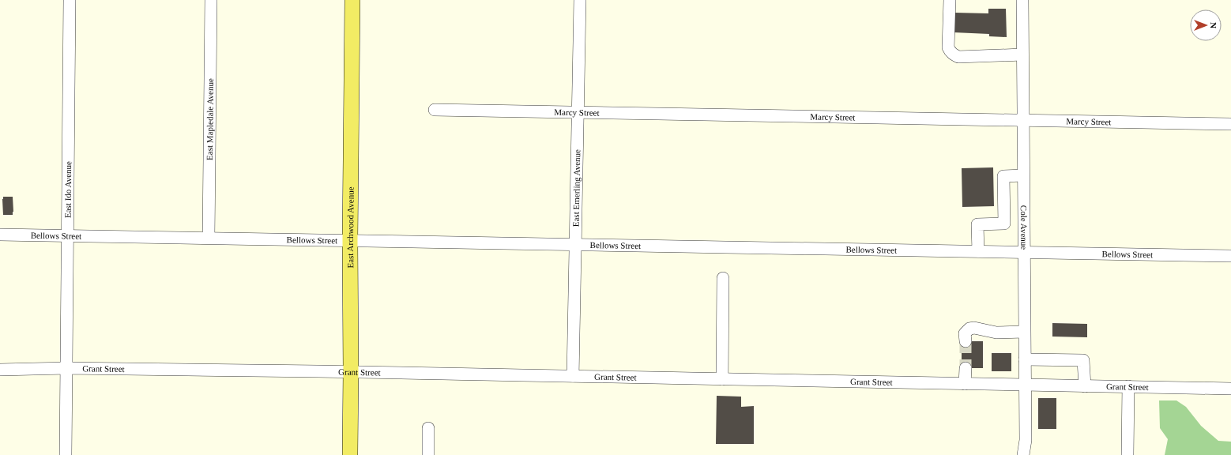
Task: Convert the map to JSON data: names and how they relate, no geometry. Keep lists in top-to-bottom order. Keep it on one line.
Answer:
{"streets":{"main road":["East Archwood Avenue"],"street":["Marcy Street","East Mapledale Avenue","East Emerling Avenue","East Ido Avenue","Cole Avenue","Bellows Street","Grant Street"]},"crossings":[["Marcy Street","East Emerling Avenue"],["Marcy Street","Cole Avenue"],["East Mapledale Avenue","Bellows Street"],["East Emerling Avenue","Bellows Street"],["East Emerling Avenue","Grant Street"],["East Ido Avenue","Bellows Street"],["East Ido Avenue","Grant Street"],["East Archwood Avenue","Bellows Street"],["East Archwood Avenue","Grant Street"],["Cole Avenue","Bellows Street"],["Cole Avenue","Grant Street"]],"north":"right"}
